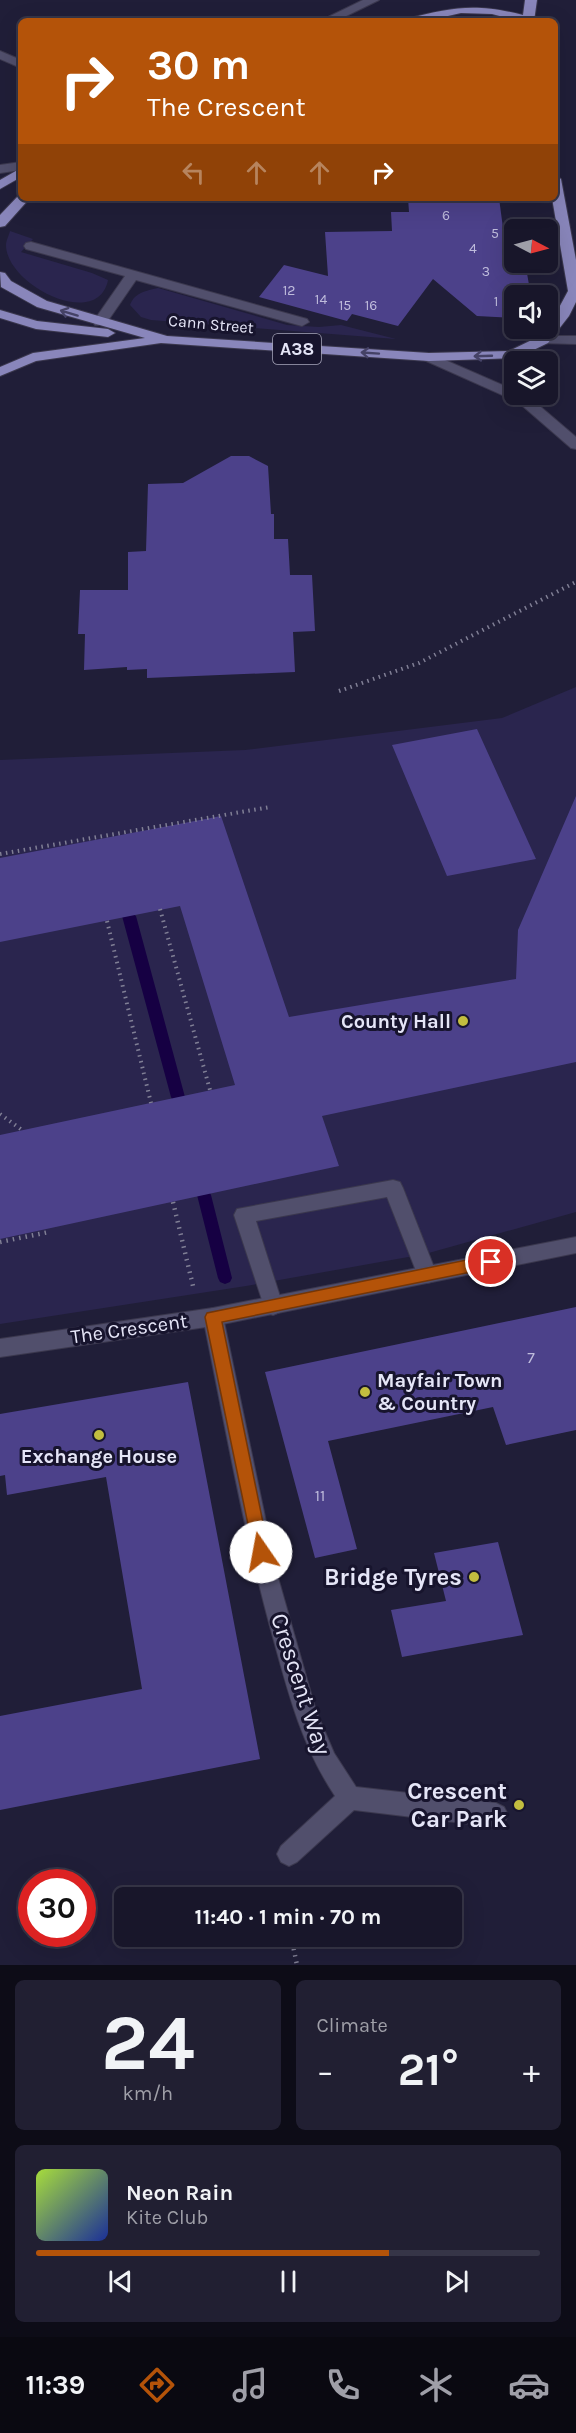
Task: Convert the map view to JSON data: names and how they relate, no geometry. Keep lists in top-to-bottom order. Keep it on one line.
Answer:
{"streets":{"main road":["Cann Street","A38"],"street":["The Crescent","Crescent Way"]},"crossings":[["Cann Street","A38"],["The Crescent","Crescent Way"]],"places":["County Hall","Mayfair Town & Country","Exchange House","Bridge Tyres","Crescent Car Park"],"house_numbers":["6","5","4","3","12","14","1","15","16","7","11"],"north":"right","page":{"turn":["30 m","The Crescent"],"limit":"30","trip":"11:40 · 1 min · 70 m","tile":[["24","km/h"],"Climate"],"heat":["−","21°","+"],"song":["Neon Rain","Kite Club"],"tabs":"11:39"}}
